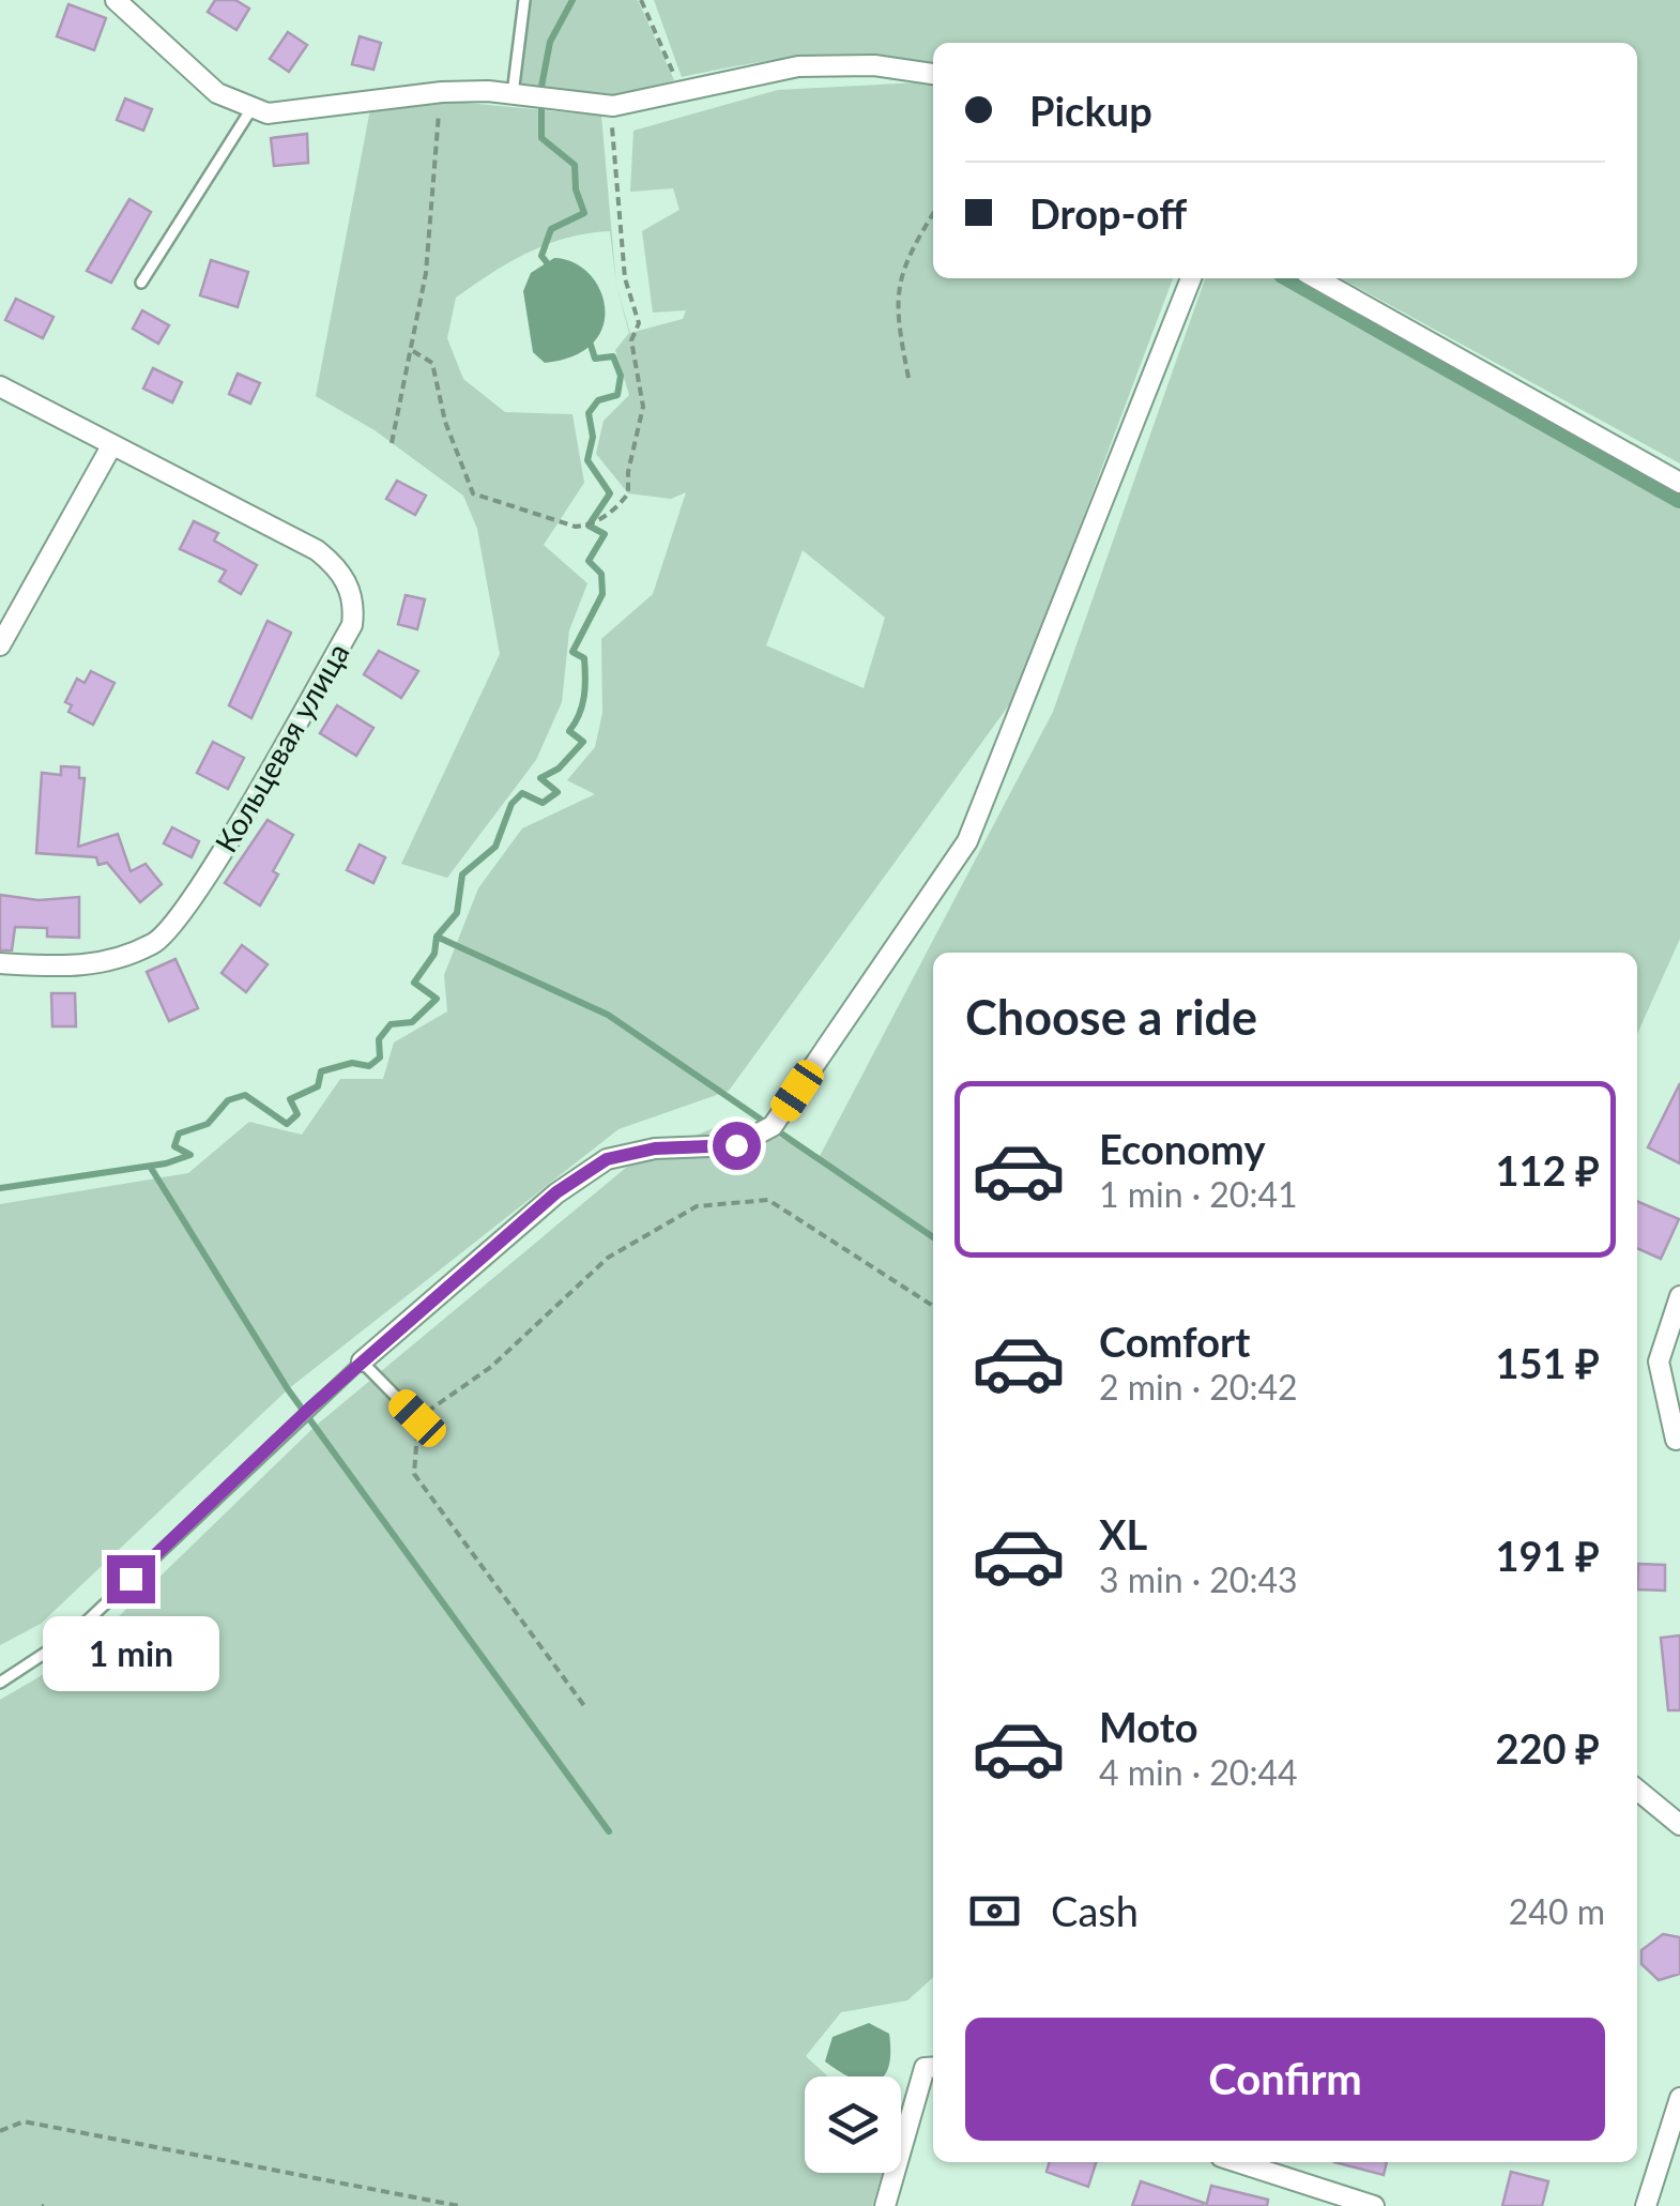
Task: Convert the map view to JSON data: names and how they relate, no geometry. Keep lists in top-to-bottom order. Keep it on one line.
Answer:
{"streets":{"street":["Кольцевая улица"]},"page":{"banner":["Pickup","Drop-off"],"heading":"Choose a ride","list":[{"name":"Economy","note":"1 min · 20:41","value":"112 ₽"},{"name":"Comfort","note":"2 min · 20:42","value":"151 ₽"},{"name":"XL","note":"3 min · 20:43","value":"191 ₽"},{"name":"Moto","note":"4 min · 20:44","value":"220 ₽"}],"bubble":"1 min","pay":["Cash","240 m"],"buttons":"Confirm"}}
